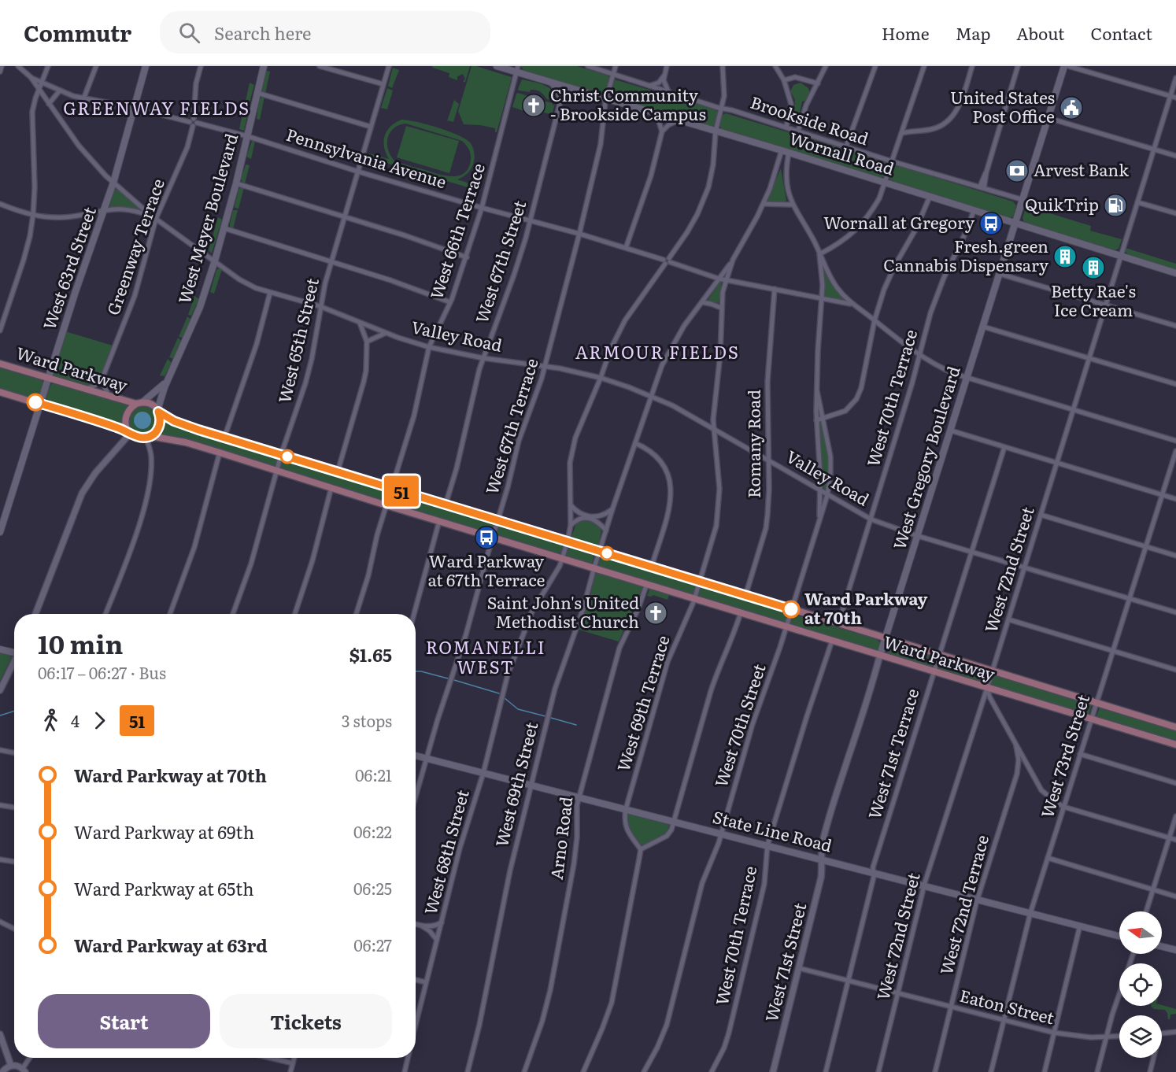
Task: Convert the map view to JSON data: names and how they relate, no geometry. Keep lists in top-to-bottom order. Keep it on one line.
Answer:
{"streets":{"main road":["Wornall Road","West Meyer Boulevard","West 63rd Street","Ward Parkway","West Gregory Boulevard","State Line Road"],"street":["Brookside Road","Pennsylvania Avenue","West 66th Terrace","Greenway Terrace","West 67th Street","Valley Road","West 65th Street","West 70th Terrace","West 67th Terrace","Romany Road","West 72nd Street","West 69th Terrace","West 70th Street","West 71st Terrace","West 73rd Street","West 69th Street","Arno Road","West 68th Street","West 72nd Terrace","West 71st Street","Eaton Street"]},"crossings":[["Brookside Road","West 67th Terrace"],["Brookside Road","West Gregory Boulevard"],["Wornall Road","West 66th Terrace"],["Wornall Road","West 70th Terrace"],["Wornall Road","West 67th Terrace"],["Wornall Road","West Gregory Boulevard"],["Wornall Road","West 72nd Street"],["Pennsylvania Avenue","West Meyer Boulevard"],["Pennsylvania Avenue","West 66th Terrace"],["Pennsylvania Avenue","Greenway Terrace"],["Pennsylvania Avenue","West 67th Street"],["Pennsylvania Avenue","West 63rd Street"],["Pennsylvania Avenue","Valley Road"],["Pennsylvania Avenue","West 65th Street"],["Pennsylvania Avenue","West 67th Terrace"],["Pennsylvania Avenue","West 68th Street"],["West Meyer Boulevard","Valley Road"],["West Meyer Boulevard","Ward Parkway"],["West 66th Terrace","Valley Road"],["West 66th Terrace","Ward Parkway"],["Greenway Terrace","Valley Road"],["West 67th Street","Valley Road"],["West 67th Street","Ward Parkway"],["West 63rd Street","Valley Road"],["West 63rd Street","Ward Parkway"],["Valley Road","West 65th Street"],["Valley Road","West 70th Terrace"],["Valley Road","West 67th Terrace"],["Valley Road","Romany Road"],["Valley Road","West Gregory Boulevard"],["Valley Road","West 72nd Street"],["Valley Road","West 69th Terrace"],["Valley Road","West 70th Street"],["Valley Road","West 71st Terrace"],["Valley Road","West 73rd Street"],["Valley Road","West 69th Street"],["Valley Road","West 68th Street"],["West 65th Street","Ward Parkway"],["Ward Parkway","West 70th Terrace"],["Ward Parkway","West 67th Terrace"],["Ward Parkway","Romany Road"],["Ward Parkway","West Gregory Boulevard"],["Ward Parkway","West 72nd Street"],["Ward Parkway","West 69th Terrace"],["Ward Parkway","West 70th Street"],["Ward Parkway","West 71st Terrace"],["Ward Parkway","West 73rd Street"],["Ward Parkway","West 69th Street"],["Ward Parkway","Arno Road"],["Ward Parkway","West 68th Street"],["West 70th Terrace","State Line Road"],["West 67th Terrace","State Line Road"],["West Gregory Boulevard","State Line Road"],["West Gregory Boulevard","West 71st Street"],["West 72nd Street","State Line Road"],["West 72nd Street","Eaton Street"],["West 69th Terrace","State Line Road"],["West 70th Street","State Line Road"],["West 71st Terrace","State Line Road"],["West 71st Terrace","Eaton Street"],["West 73rd Street","State Line Road"],["West 73rd Street","Eaton Street"],["West 69th Street","State Line Road"],["State Line Road","Arno Road"],["State Line Road","West 68th Street"],["State Line Road","West 72nd Terrace"],["State Line Road","West 71st Street"],["West 72nd Terrace","Eaton Street"],["West 71st Street","Eaton Street"]],"districts":["GREENWAY FIELDS","ARMOUR FIELDS","ROMANELLI WEST"],"places":{"church":["Christ Community - Brookside Campus","Saint John's United Methodist Church"],"public building":["United States Post Office"],"bank":["Arvest Bank"],"fuel station":["QuikTrip"],"bus stop":["Wornall at Gregory","Ward Parkway at 67th Terrace"],"building":["Fresh.green Cannabis Dispensary","Betty Rae's Ice Cream"],"other":["Ward Parkway at 70th"]},"lines":["bus line 51"],"north":"left","page":{"header":"Commutr","search":"Search here","nav":["Home","Map","About","Contact"],"on_map":"51","heading":["10 min","06:17 – 06:27 · Bus","$1.65"],"legs":["4","51","3 stops"],"list":[{"name":"Ward Parkway at 70th","value":"06:21"},{"name":"Ward Parkway at 69th","value":"06:22"},{"name":"Ward Parkway at 65th","value":"06:25"},{"name":"Ward Parkway at 63rd","value":"06:27"}],"buttons":["Start","Tickets"]}}
